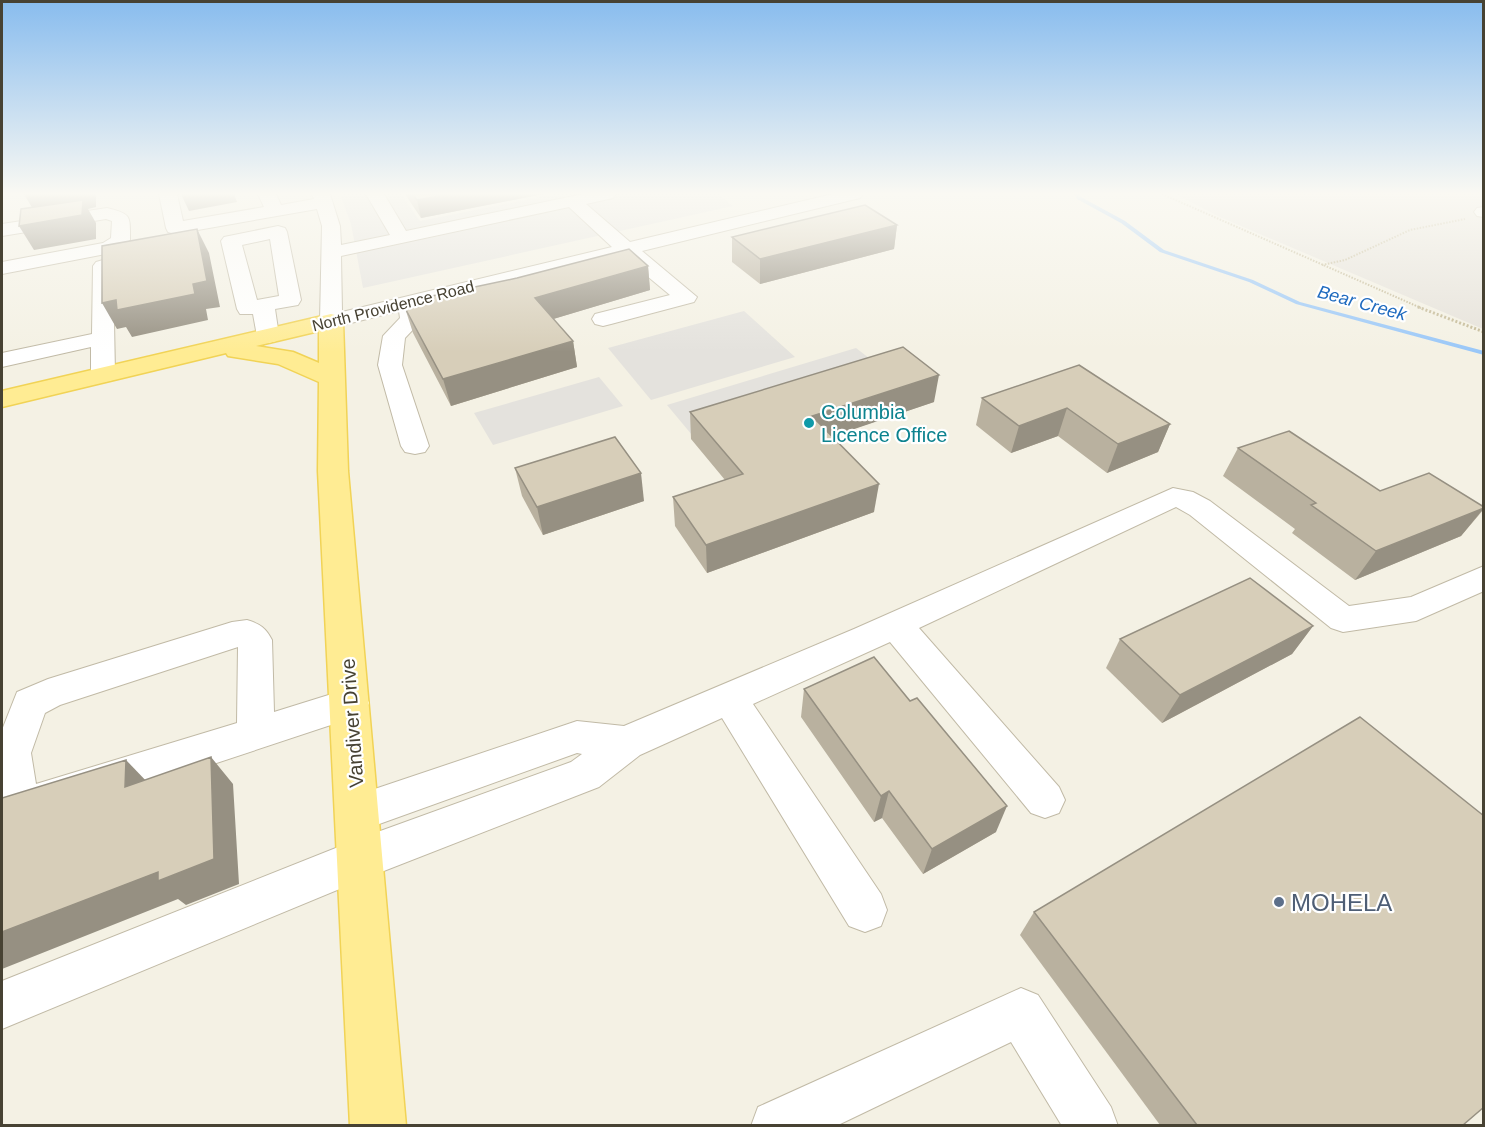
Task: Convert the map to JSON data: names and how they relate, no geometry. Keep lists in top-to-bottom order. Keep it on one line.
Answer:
{"streets":{"main road":["North Providence Road","Vandiver Drive"]},"crossings":[["North Providence Road","Vandiver Drive"]],"water":["Bear Creek"],"places":["Columbia Licence Office","MOHELA"]}
